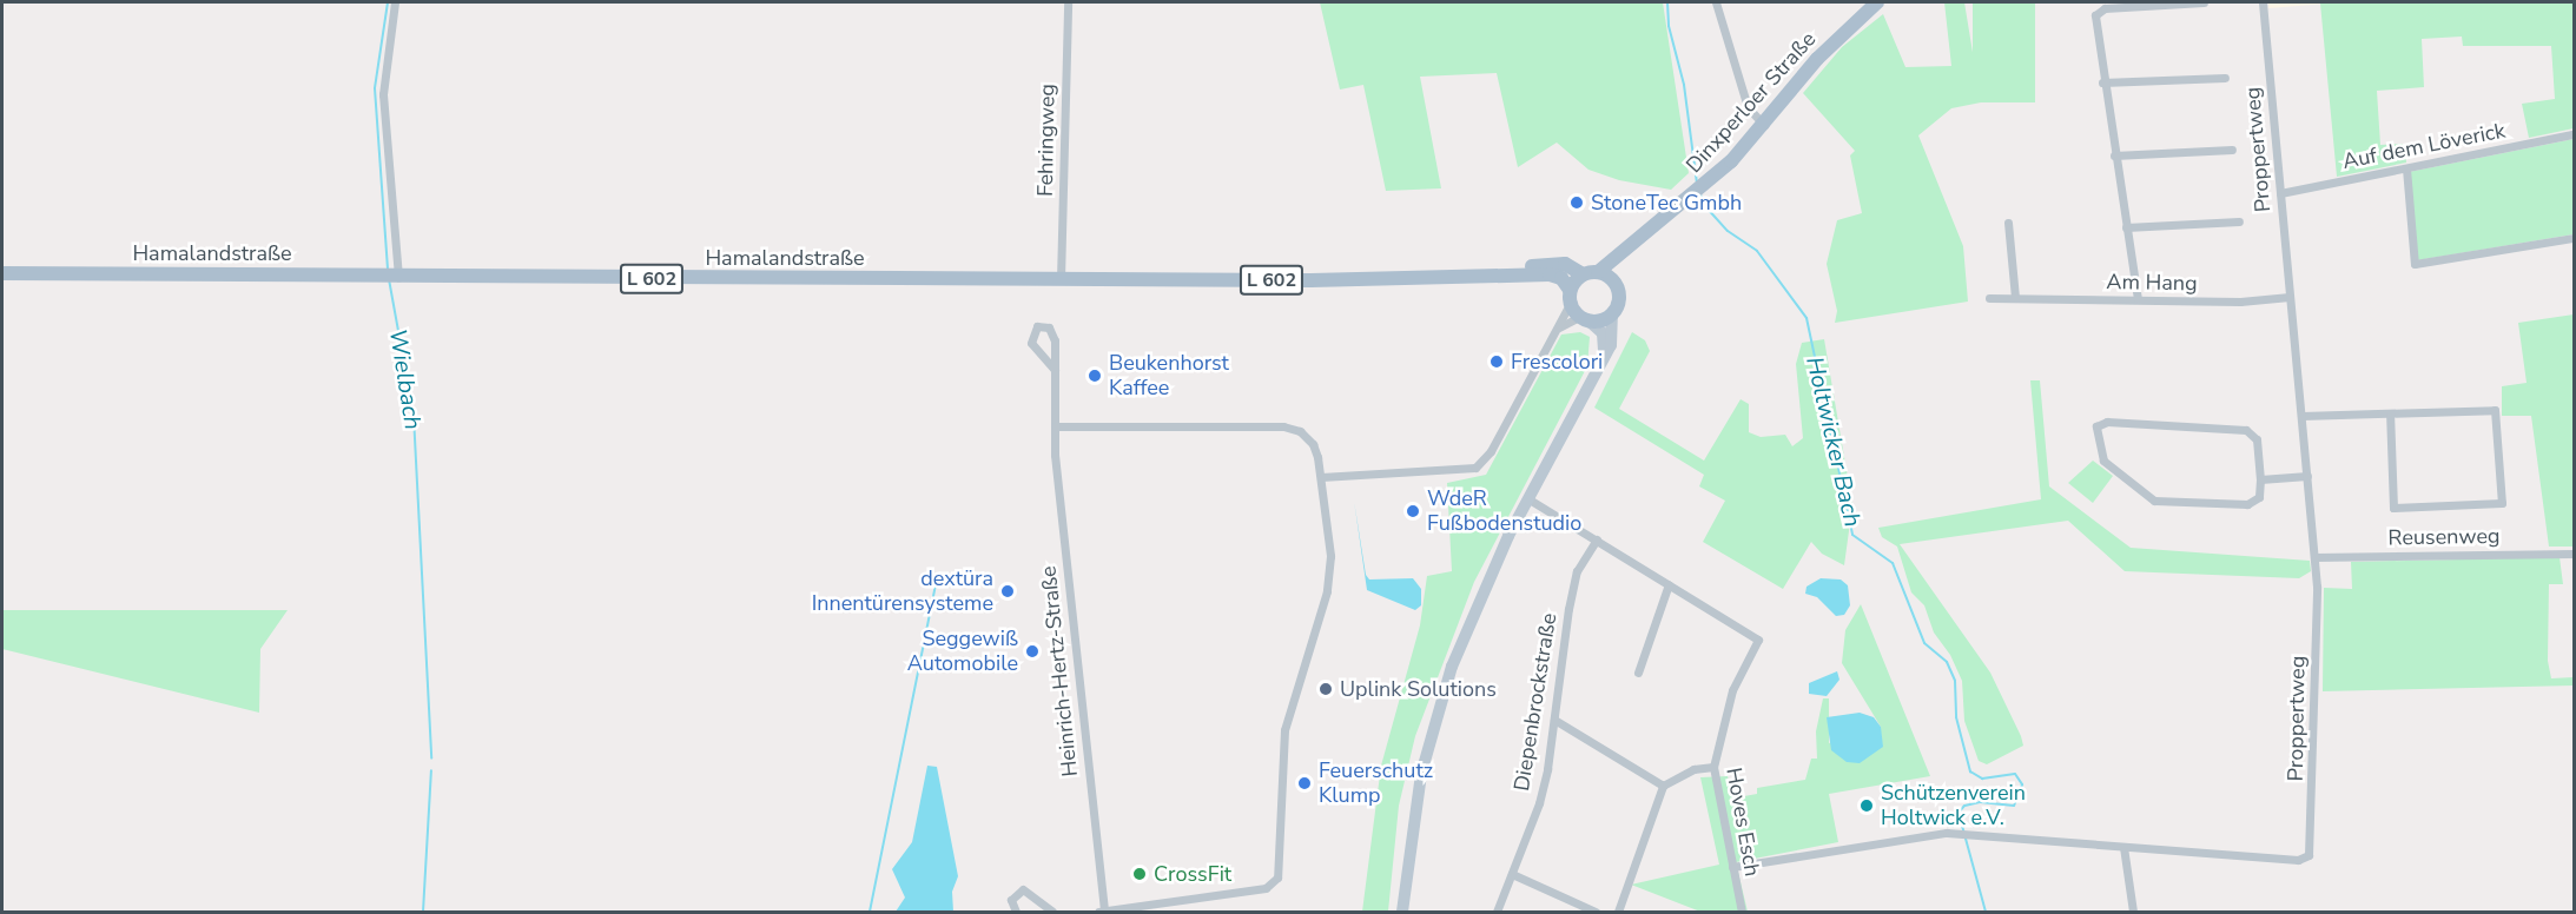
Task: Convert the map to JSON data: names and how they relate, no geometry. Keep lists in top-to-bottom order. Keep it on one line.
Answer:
{"streets":{"main road":["Dinxperloer Straße","Hamalandstraße","L 602"],"street":["Fehringweg","Auf dem Löverick","Proppertweg","Am Hang","Reusenweg","Heinrich-Hertz-Straße","Diepenbrockstraße","Hoves Esch"]},"crossings":[["Dinxperloer Straße","Hamalandstraße"],["Dinxperloer Straße","L 602"],["Fehringweg","Hamalandstraße"],["Auf dem Löverick","Proppertweg"],["Proppertweg","Am Hang"],["Proppertweg","Reusenweg"],["Proppertweg","Hoves Esch"],["Hamalandstraße","L 602"],["Diepenbrockstraße","Hoves Esch"]],"water":["Wielbach","Holtwicker Bach"],"places":["StoneTec Gmbh","Frescolori","Beukenhorst Kaffee","WdeR Fußbodenstudio","dextüra Innentürensysteme","Seggewiß Automobile","Uplink Solutions","Feuerschutz Klump","Schützenverein Holtwick e.V.","CrossFit"]}
